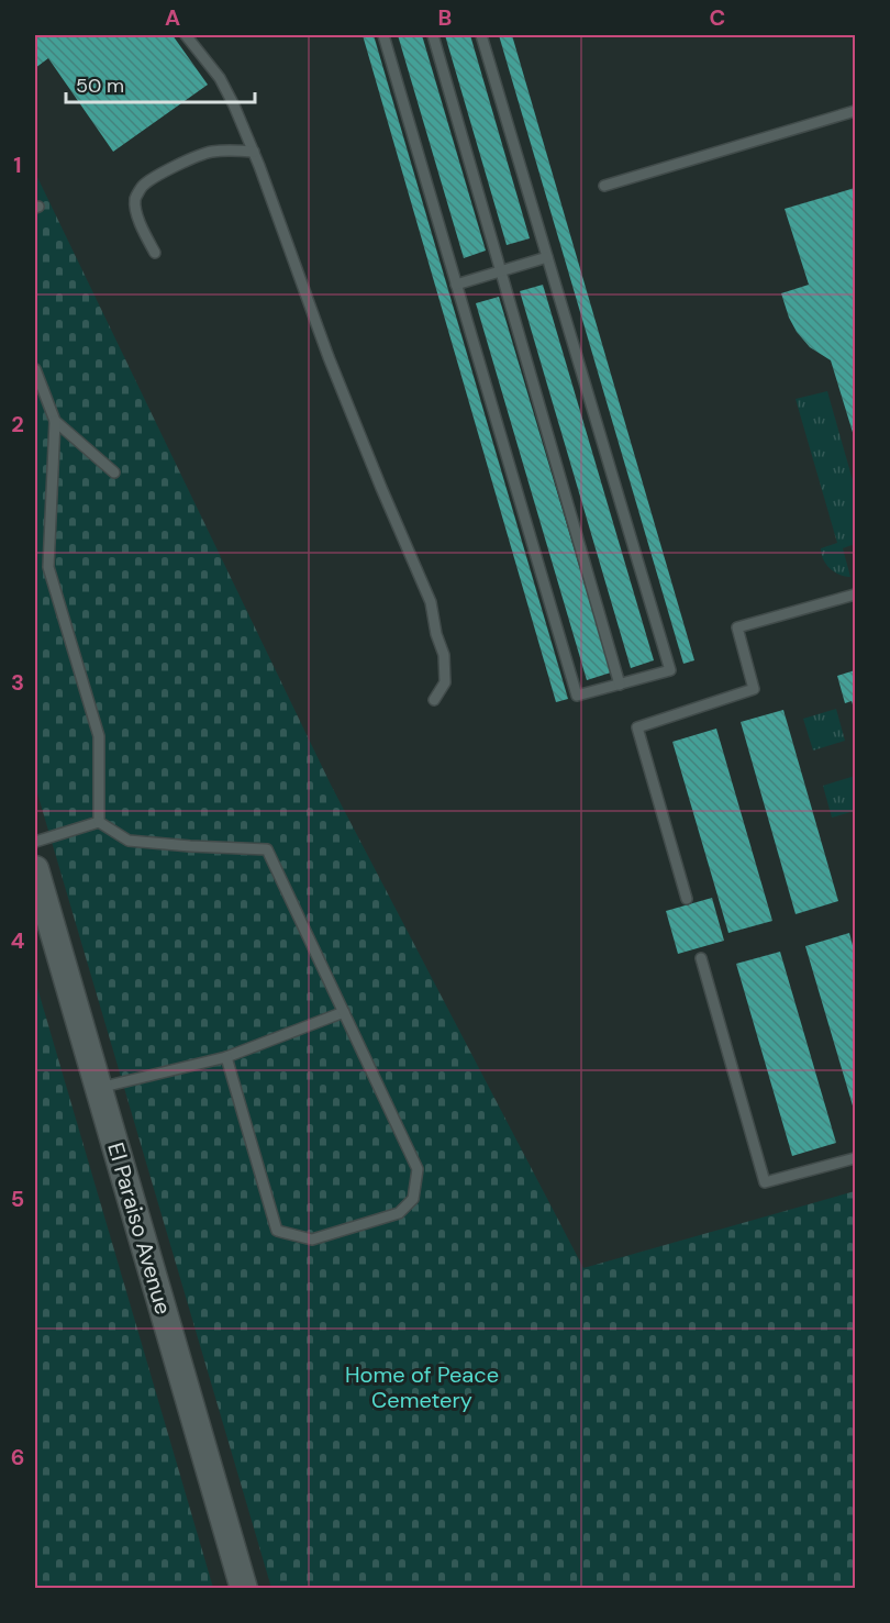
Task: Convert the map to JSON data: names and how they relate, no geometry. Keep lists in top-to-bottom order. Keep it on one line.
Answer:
{"streets":{"street":["El Paraiso Avenue"]},"parks":["Home of Peace Cemetery"],"scale_bar":"50 m","grid":{"columns":["A","B","C"],"rows":["1","2","3","4","5","6"]}}
